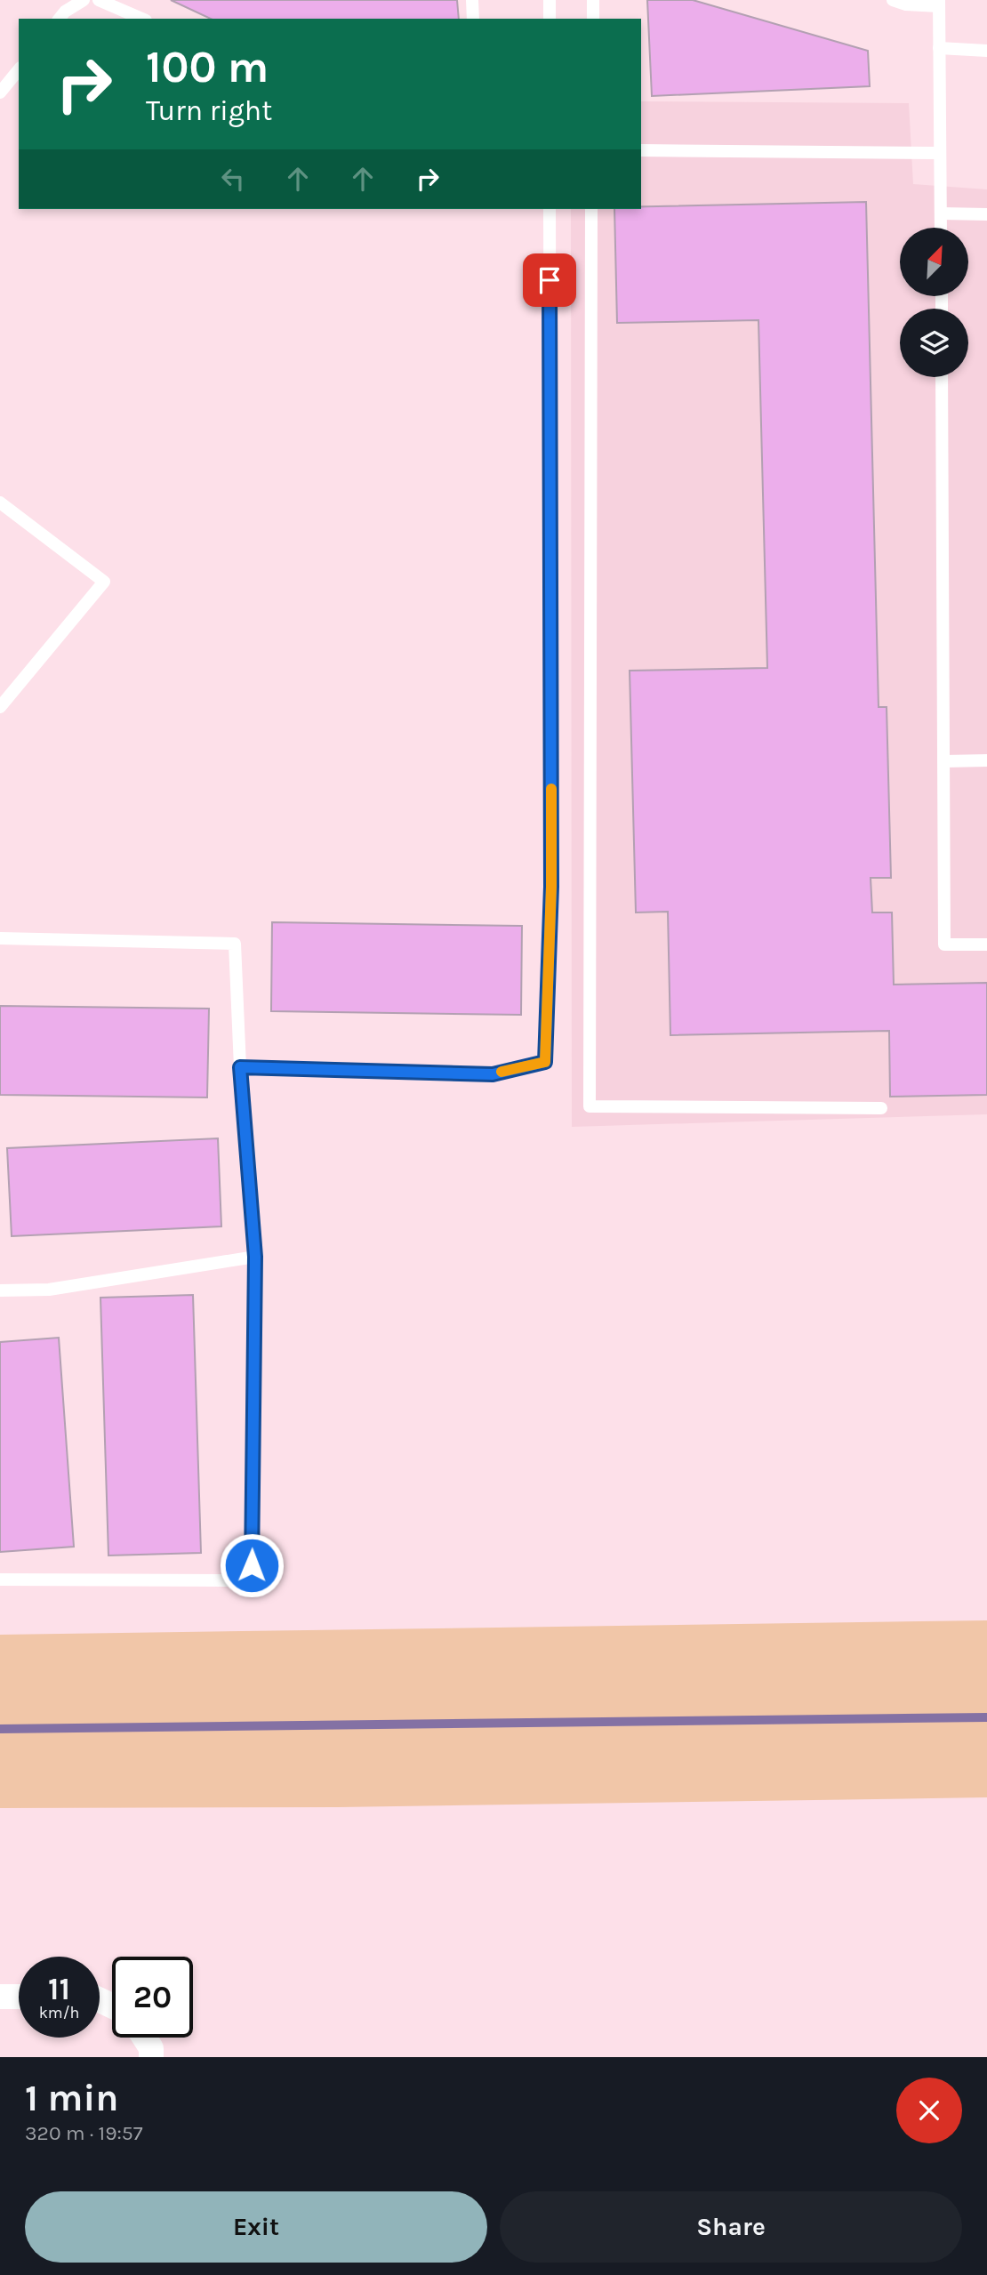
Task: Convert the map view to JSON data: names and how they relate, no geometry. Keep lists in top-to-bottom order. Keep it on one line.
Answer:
{"north":"top right","page":{"turn":["100 m","Turn right"],"speed":"11 km/h","limit":"20","heading":["1 min","320 m · 19:57"],"buttons":["Exit","Share"]}}
